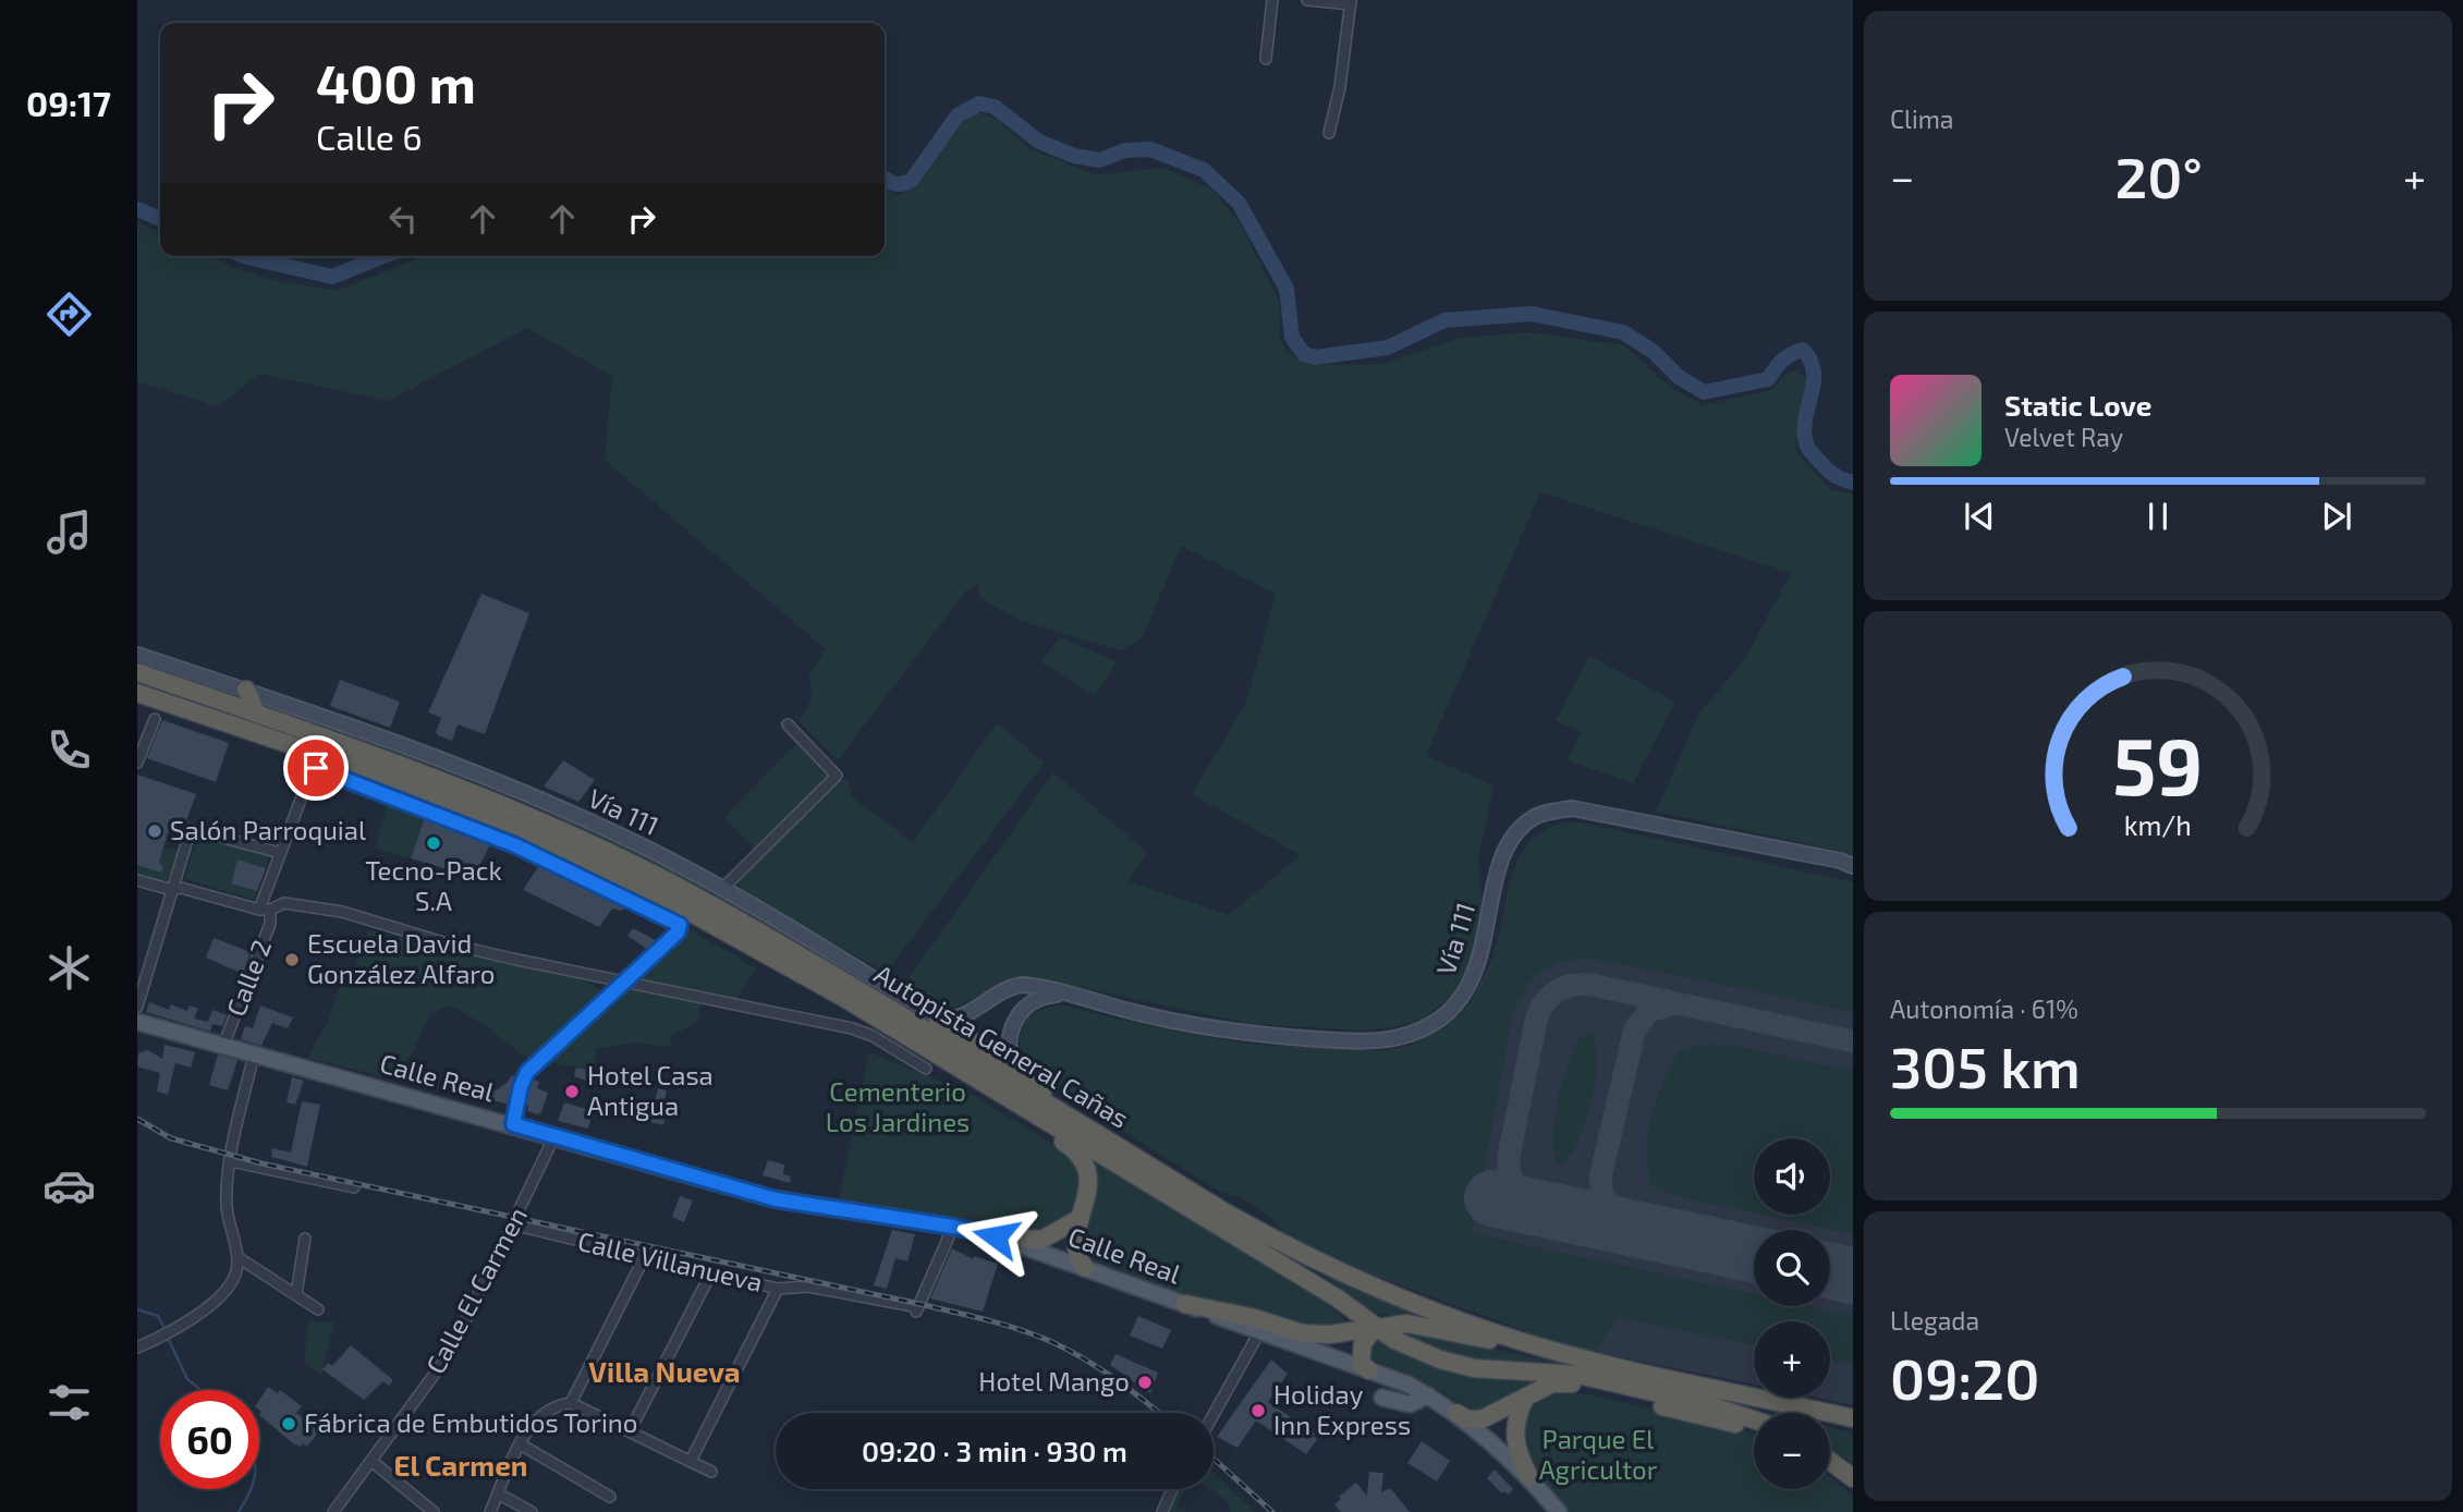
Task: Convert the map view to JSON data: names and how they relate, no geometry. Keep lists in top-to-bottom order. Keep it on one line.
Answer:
{"streets":{"highway":["Autopista General Cañas"],"main road":["Vía 111","Calle Real"],"street":["Calle 2","Calle Villanueva","Calle El Carmen"]},"crossings":[["Calle 2","Calle Real"],["Calle Real","Calle Villanueva"],["Calle Real","Calle El Carmen"],["Calle Villanueva","Calle El Carmen"]],"districts":["Villa Nueva","El Carmen"],"parks":["Cementerio Los Jardines","Parque El Agricultor"],"places":["Salón Parroquial","Tecno-Pack S.A","Escuela David González Alfaro","Hotel Casa Antigua","Hotel Mango","Holiday Inn Express","Fábrica de Embutidos Torino"],"page":{"tabs":"09:17","tile":["Clima",["Autonomía · 61%","305 km"],["Llegada","09:20"]],"turn":["400 m","Calle 6"],"heat":["−","20°","+"],"song":["Static Love","Velvet Ray"],"map_buttons":["+","−"],"limit":"60","trip":"09:20 · 3 min · 930 m","gauge":["59","km/h"]}}
